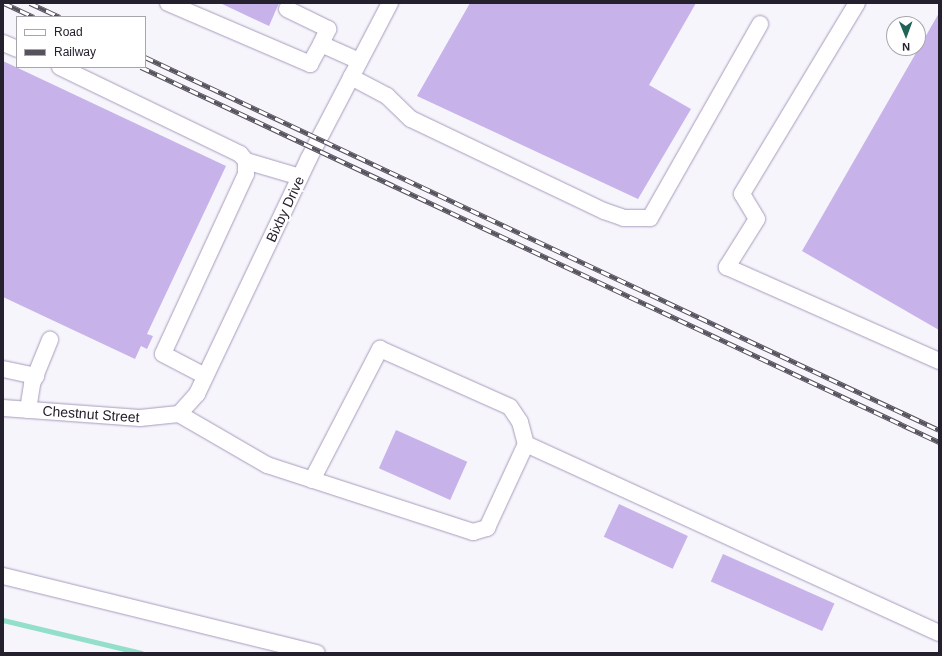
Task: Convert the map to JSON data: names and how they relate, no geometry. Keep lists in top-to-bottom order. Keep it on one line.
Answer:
{"streets":{"street":["Bixby Drive","Chestnut Street"]},"crossings":[["Bixby Drive","Chestnut Street"]],"legend":["Road","Railway"],"north":"bottom"}
